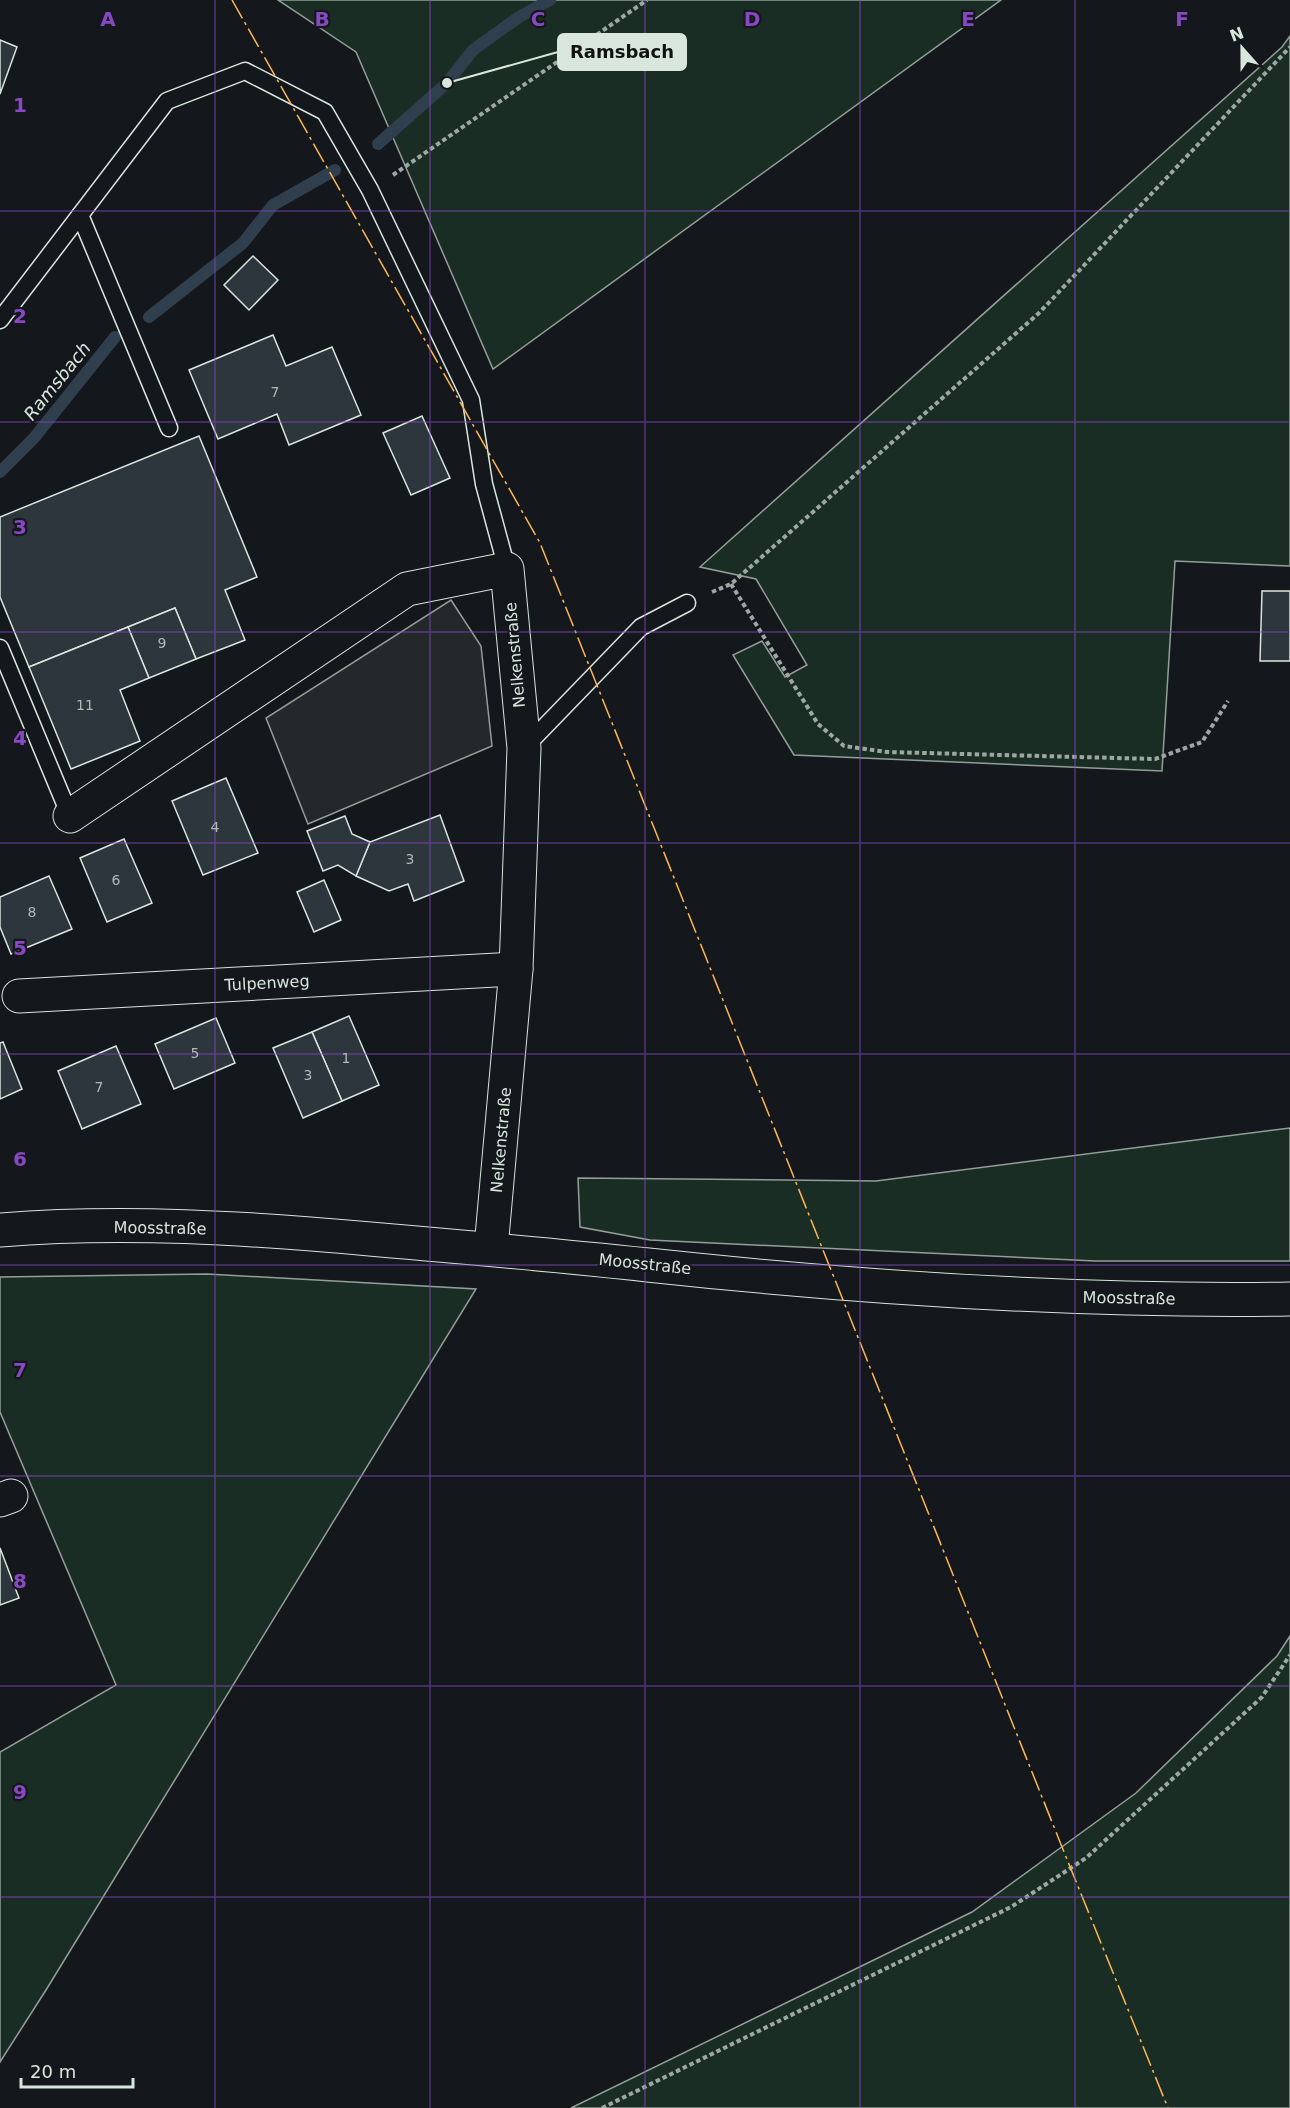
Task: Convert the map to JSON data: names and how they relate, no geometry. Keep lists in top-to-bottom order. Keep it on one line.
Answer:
{"streets":{"street":["Nelkenstraße","Tulpenweg","Moosstraße"]},"crossings":[["Nelkenstraße","Tulpenweg"],["Nelkenstraße","Moosstraße"]],"water":["Ramsbach"],"places":["Ramsbach"],"house_numbers":["7","9","11","4","3","6","8","5","1","3","7"],"scale_bar":"20 m","north":"top","grid":{"columns":["A","B","C","D","E","F"],"rows":["1","2","3","4","5","6","7","8","9"]}}
